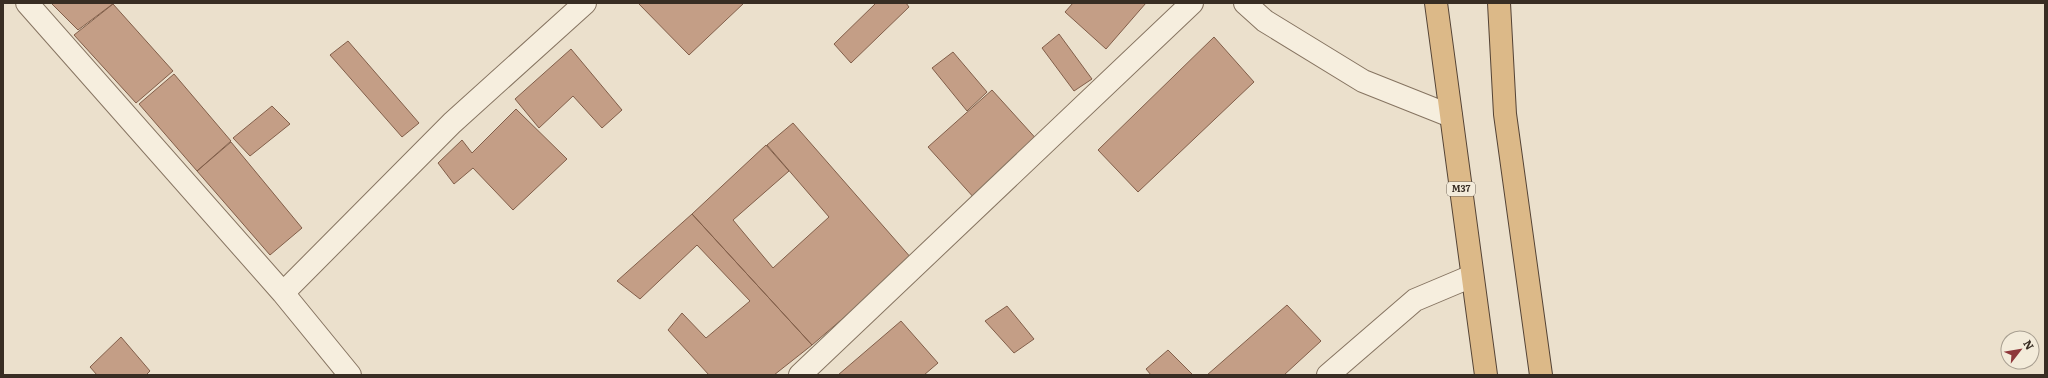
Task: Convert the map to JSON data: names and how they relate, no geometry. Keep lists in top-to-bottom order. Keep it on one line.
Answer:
{"streets":{"highway":["M37"]},"north":"top right"}
